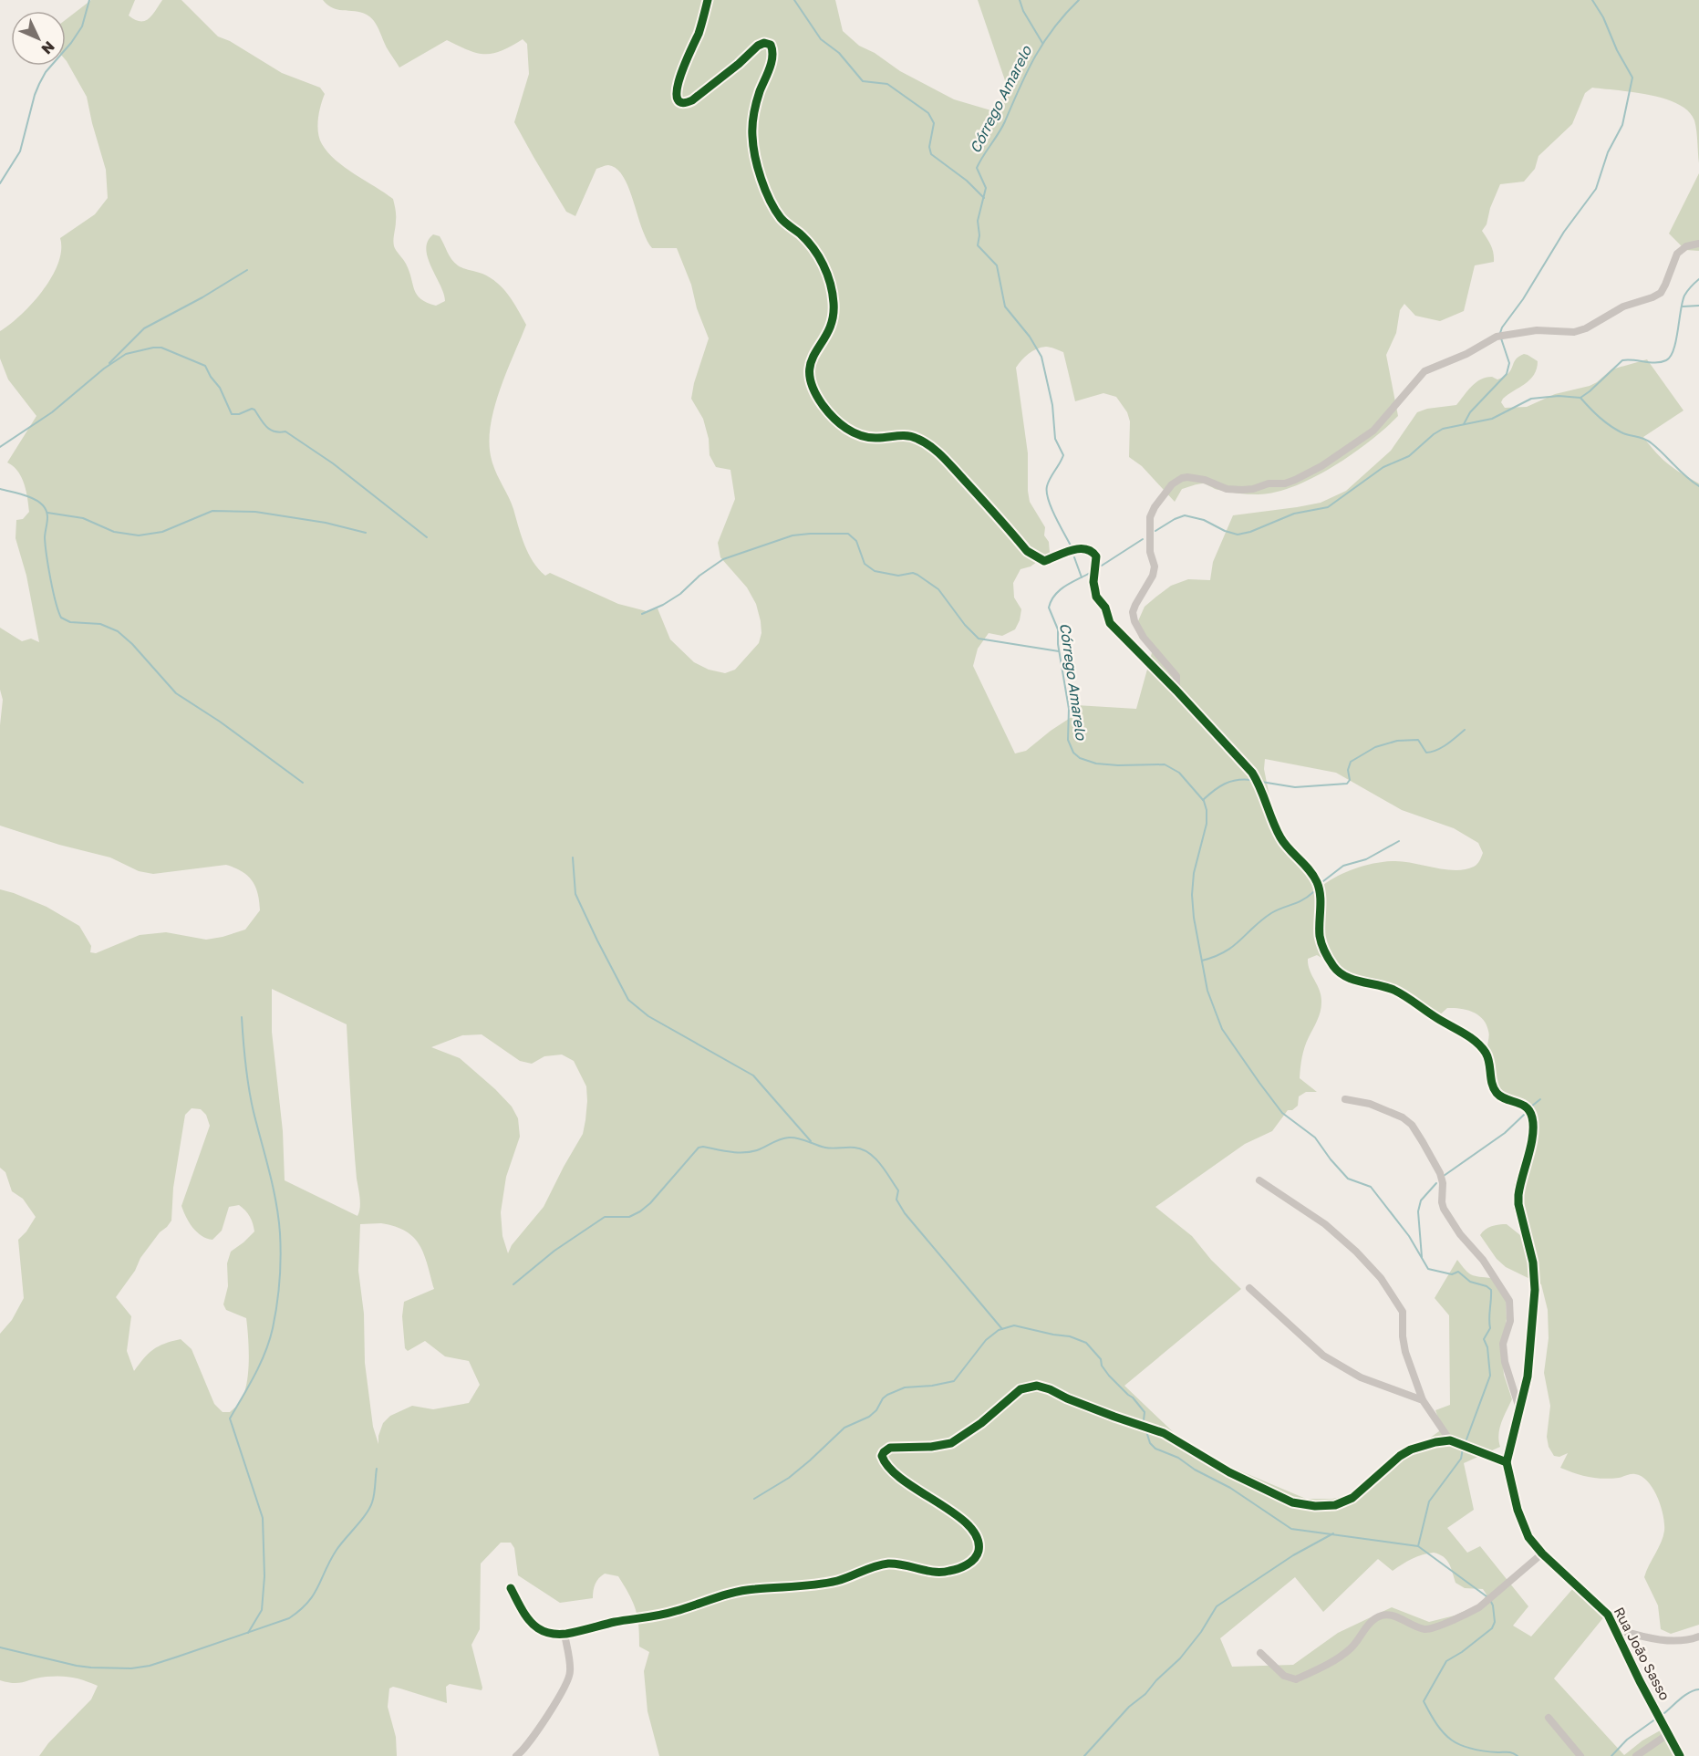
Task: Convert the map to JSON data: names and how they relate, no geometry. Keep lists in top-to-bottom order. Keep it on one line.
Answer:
{"streets":{"street":["Rua João Sasso"]},"water":["Córrego Amarelo"],"north":"bottom right"}
